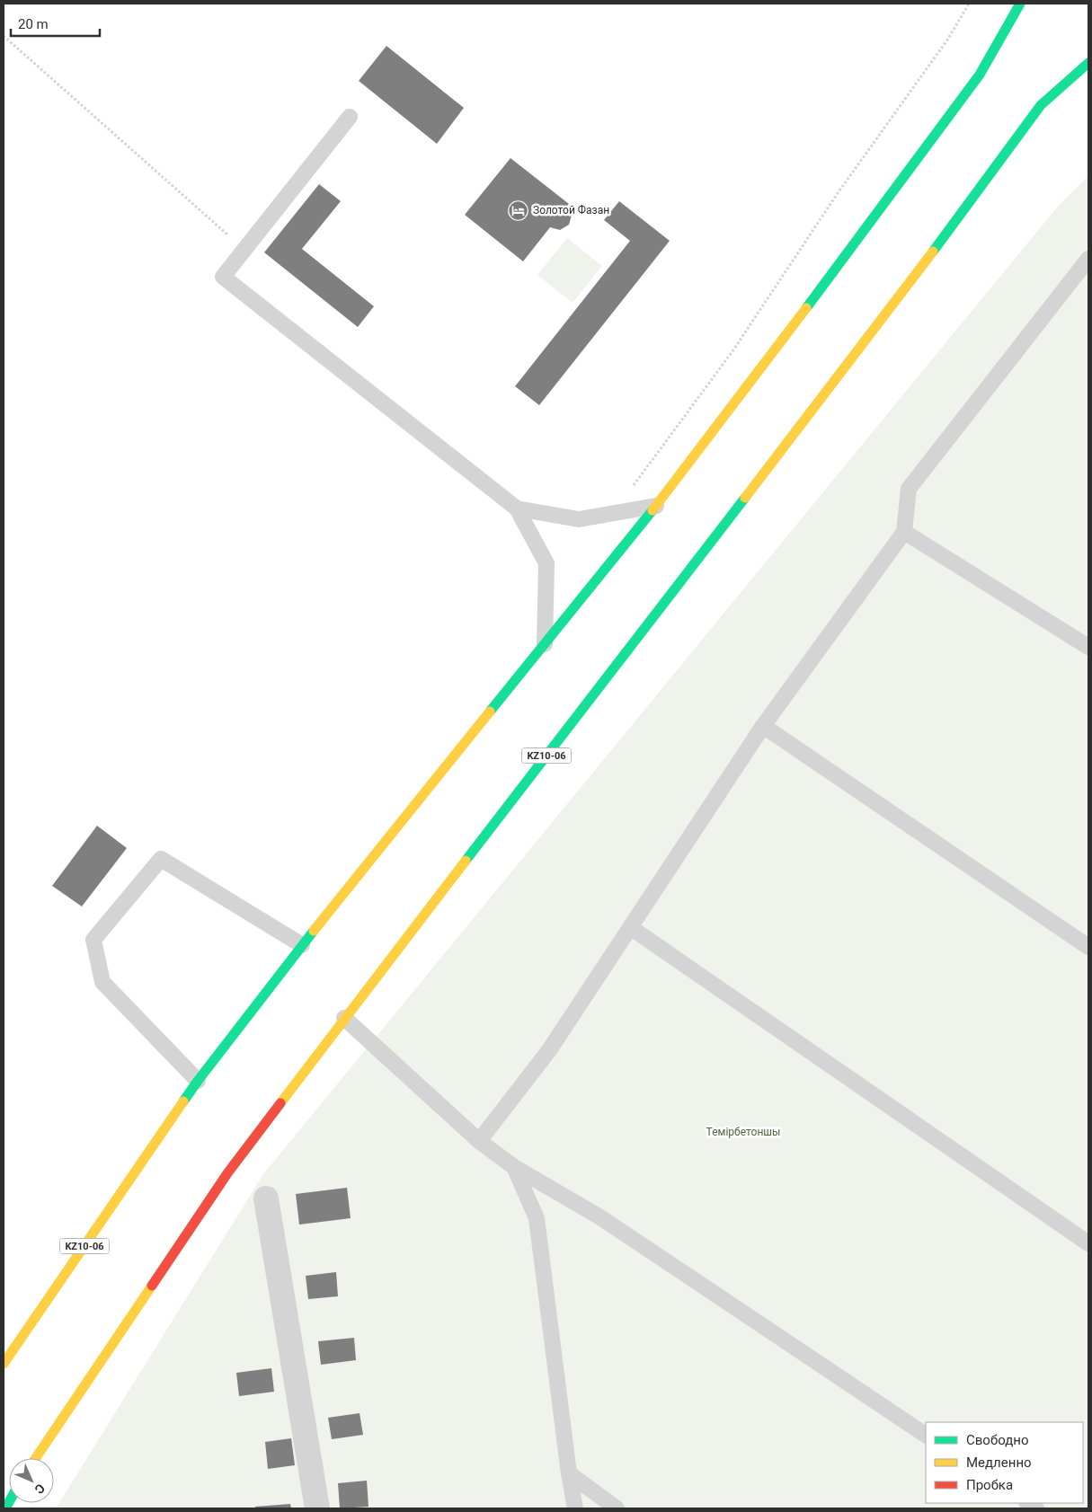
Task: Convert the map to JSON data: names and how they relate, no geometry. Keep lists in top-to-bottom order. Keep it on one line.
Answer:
{"streets":{"highway":["KZ10-06"]},"parks":["Темірбетоншы"],"places":{"hotel":["Золотой Фазан"]},"legend":["Свободно","Медленно","Пробка"],"scale_bar":"20 m","north":"bottom right"}
